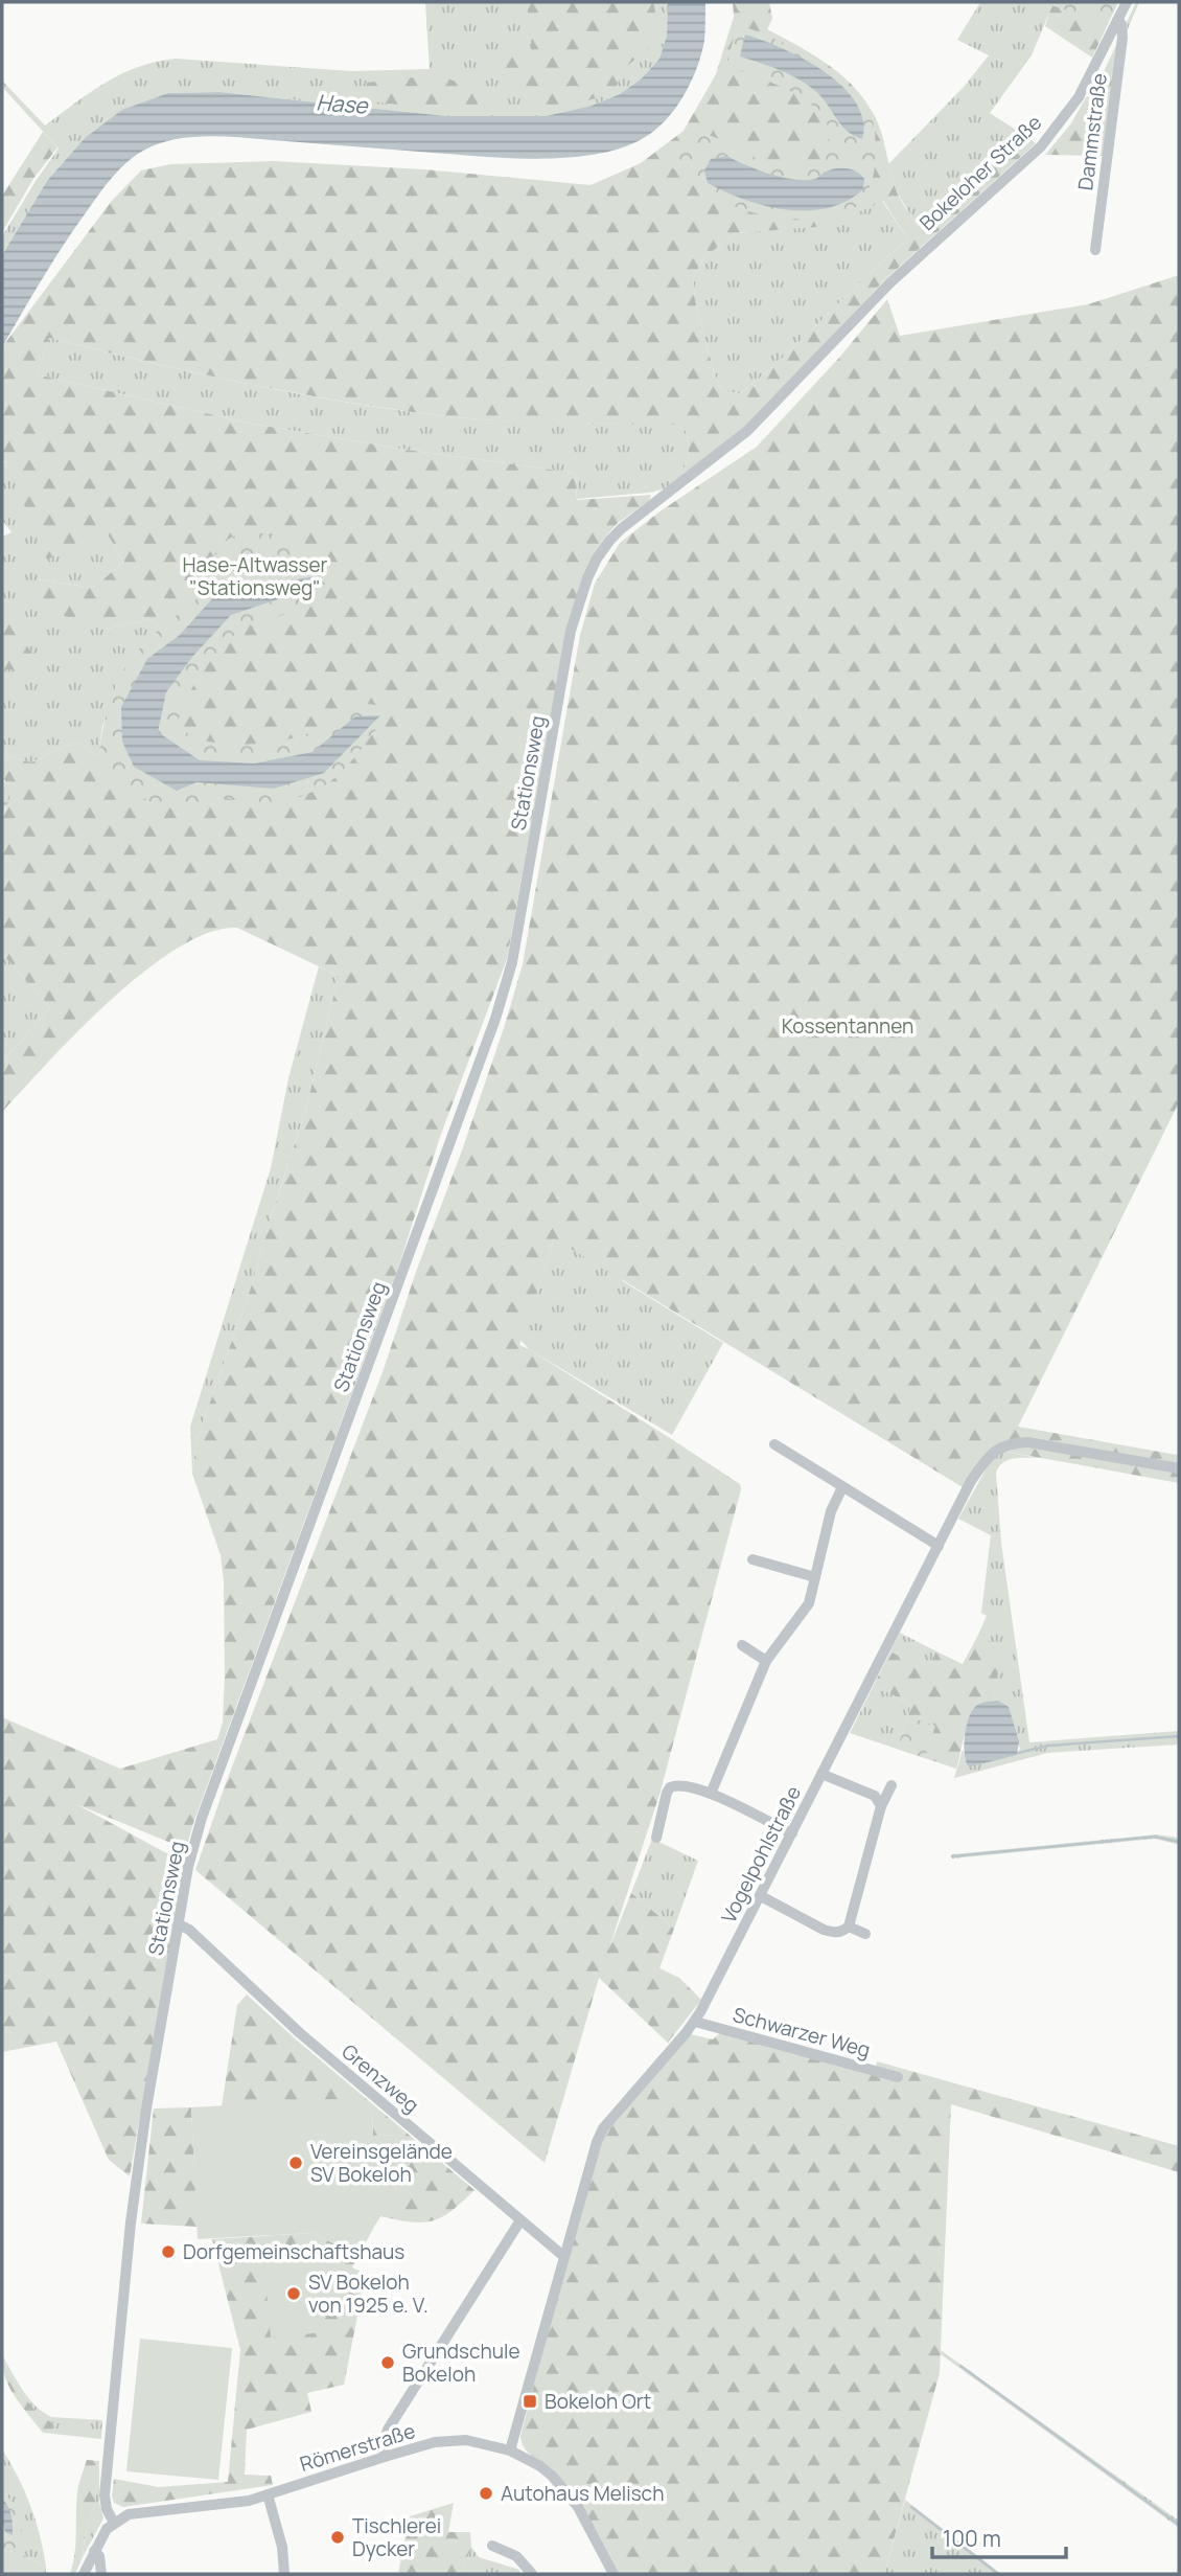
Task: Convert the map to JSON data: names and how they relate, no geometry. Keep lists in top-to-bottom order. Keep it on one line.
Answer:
{"streets":{"street":["Dammstraße","Bokeloher Straße","Stationsweg","Vogelpohlstraße","Schwarzer Weg","Grenzweg","Römerstraße"]},"crossings":[["Dammstraße","Bokeloher Straße"],["Bokeloher Straße","Stationsweg"],["Stationsweg","Grenzweg"],["Stationsweg","Römerstraße"],["Vogelpohlstraße","Schwarzer Weg"],["Vogelpohlstraße","Grenzweg"],["Vogelpohlstraße","Römerstraße"]],"water":["Hase"],"parks":["Hase-Altwasser \"Stationsweg\"","Kossentannen"],"places":{"other":["Vereinsgelände SV Bokeloh","Dorfgemeinschaftshaus","SV Bokeloh von 1925 e. V.","Grundschule Bokeloh","Autohaus Melisch","Tischlerei Dycker"],"transit":["Bokeloh Ort"]},"scale_bar":"100 m"}
